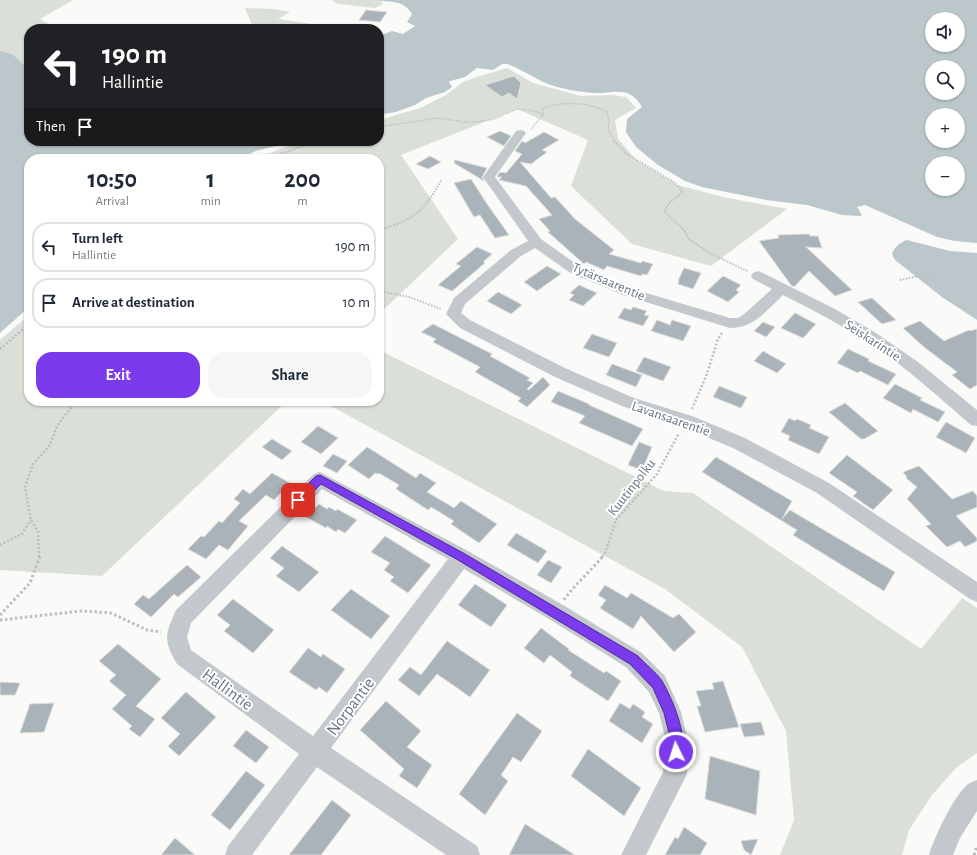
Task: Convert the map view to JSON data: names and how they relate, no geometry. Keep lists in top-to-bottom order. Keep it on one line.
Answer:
{"streets":{"street":["Tytärsaarentie","Seiskarintie","Lavansaarentie","Hallintie","Norpantie"],"path":["Kuutinpolku"]},"crossings":[["Tytärsaarentie","Kuutinpolku"],["Lavansaarentie","Kuutinpolku"],["Hallintie","Norpantie"]],"page":{"map_buttons":["+","−"],"turn":["190 m","Hallintie"],"then":"Then","eta":["10:50","Arrival","1","min","200","m"],"list":[{"name":"Turn left","note":"Hallintie","value":"190 m"},{"name":"Arrive at destination","value":"10 m"}],"buttons":["Exit","Share"]}}
